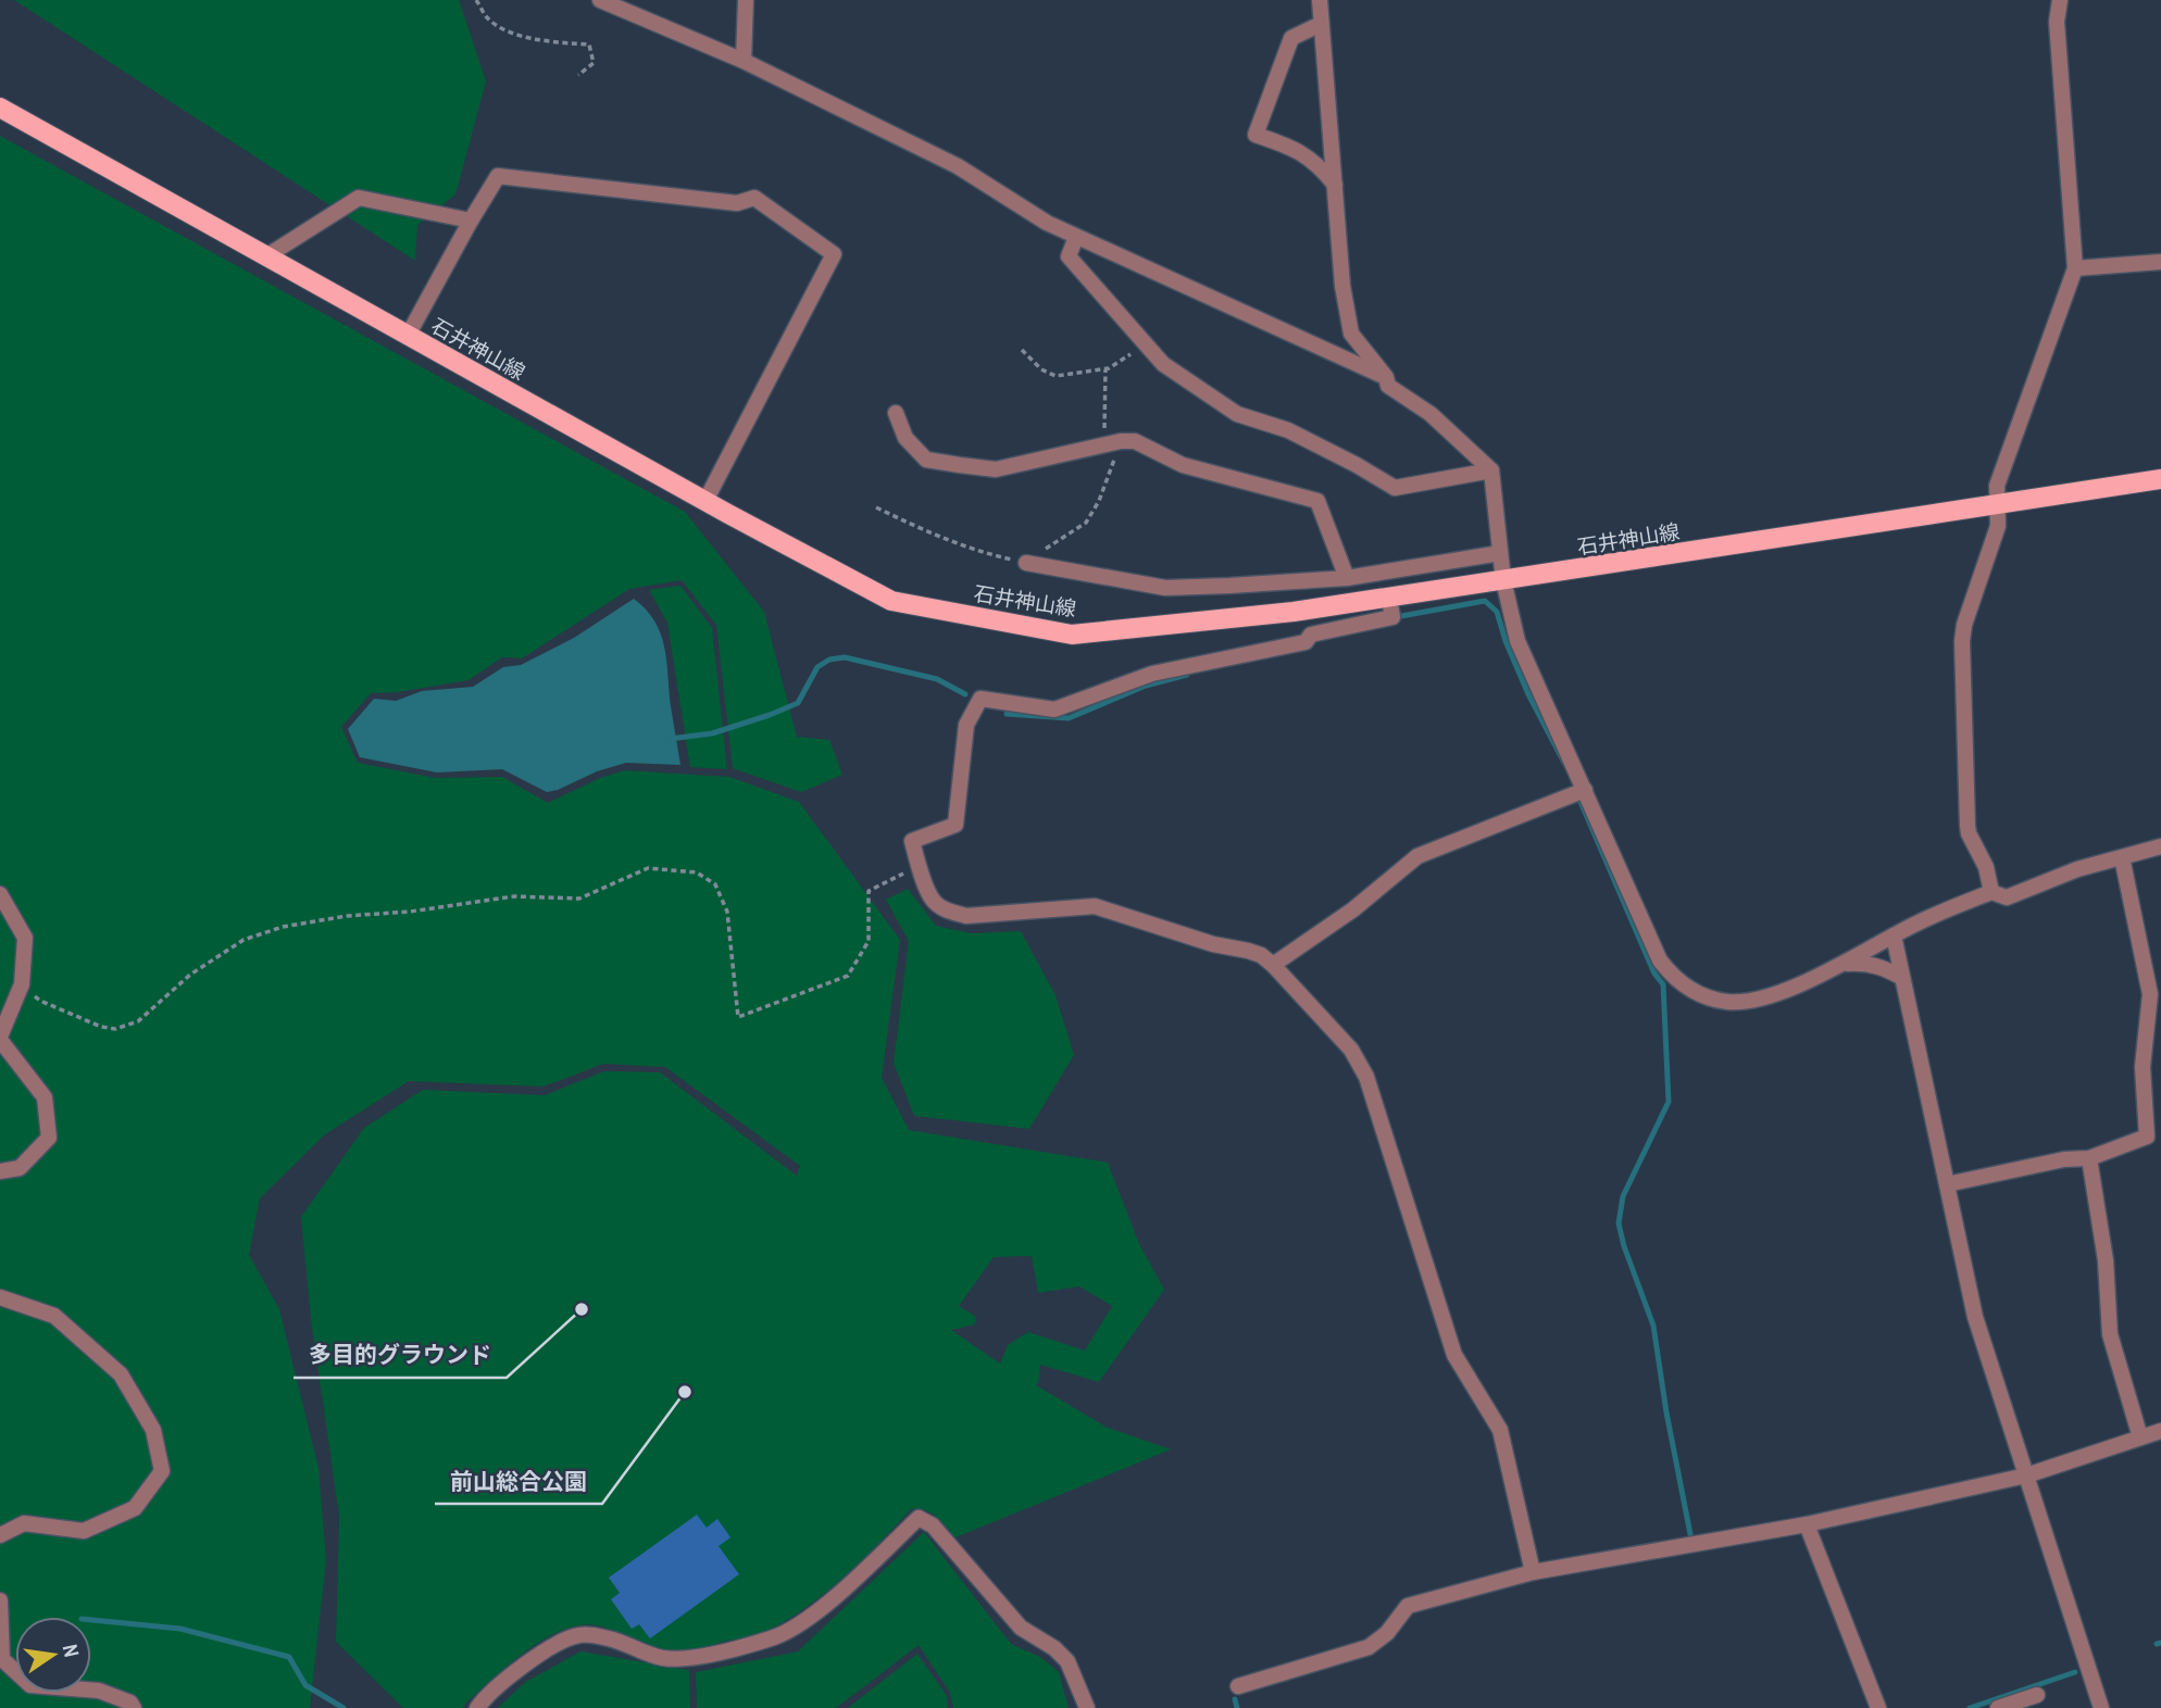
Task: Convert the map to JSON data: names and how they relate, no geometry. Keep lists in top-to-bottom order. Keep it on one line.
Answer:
{"streets":{"main road":["石井神山線"]},"places":["多目的グラウンド","前山総合公園"],"north":"right"}
